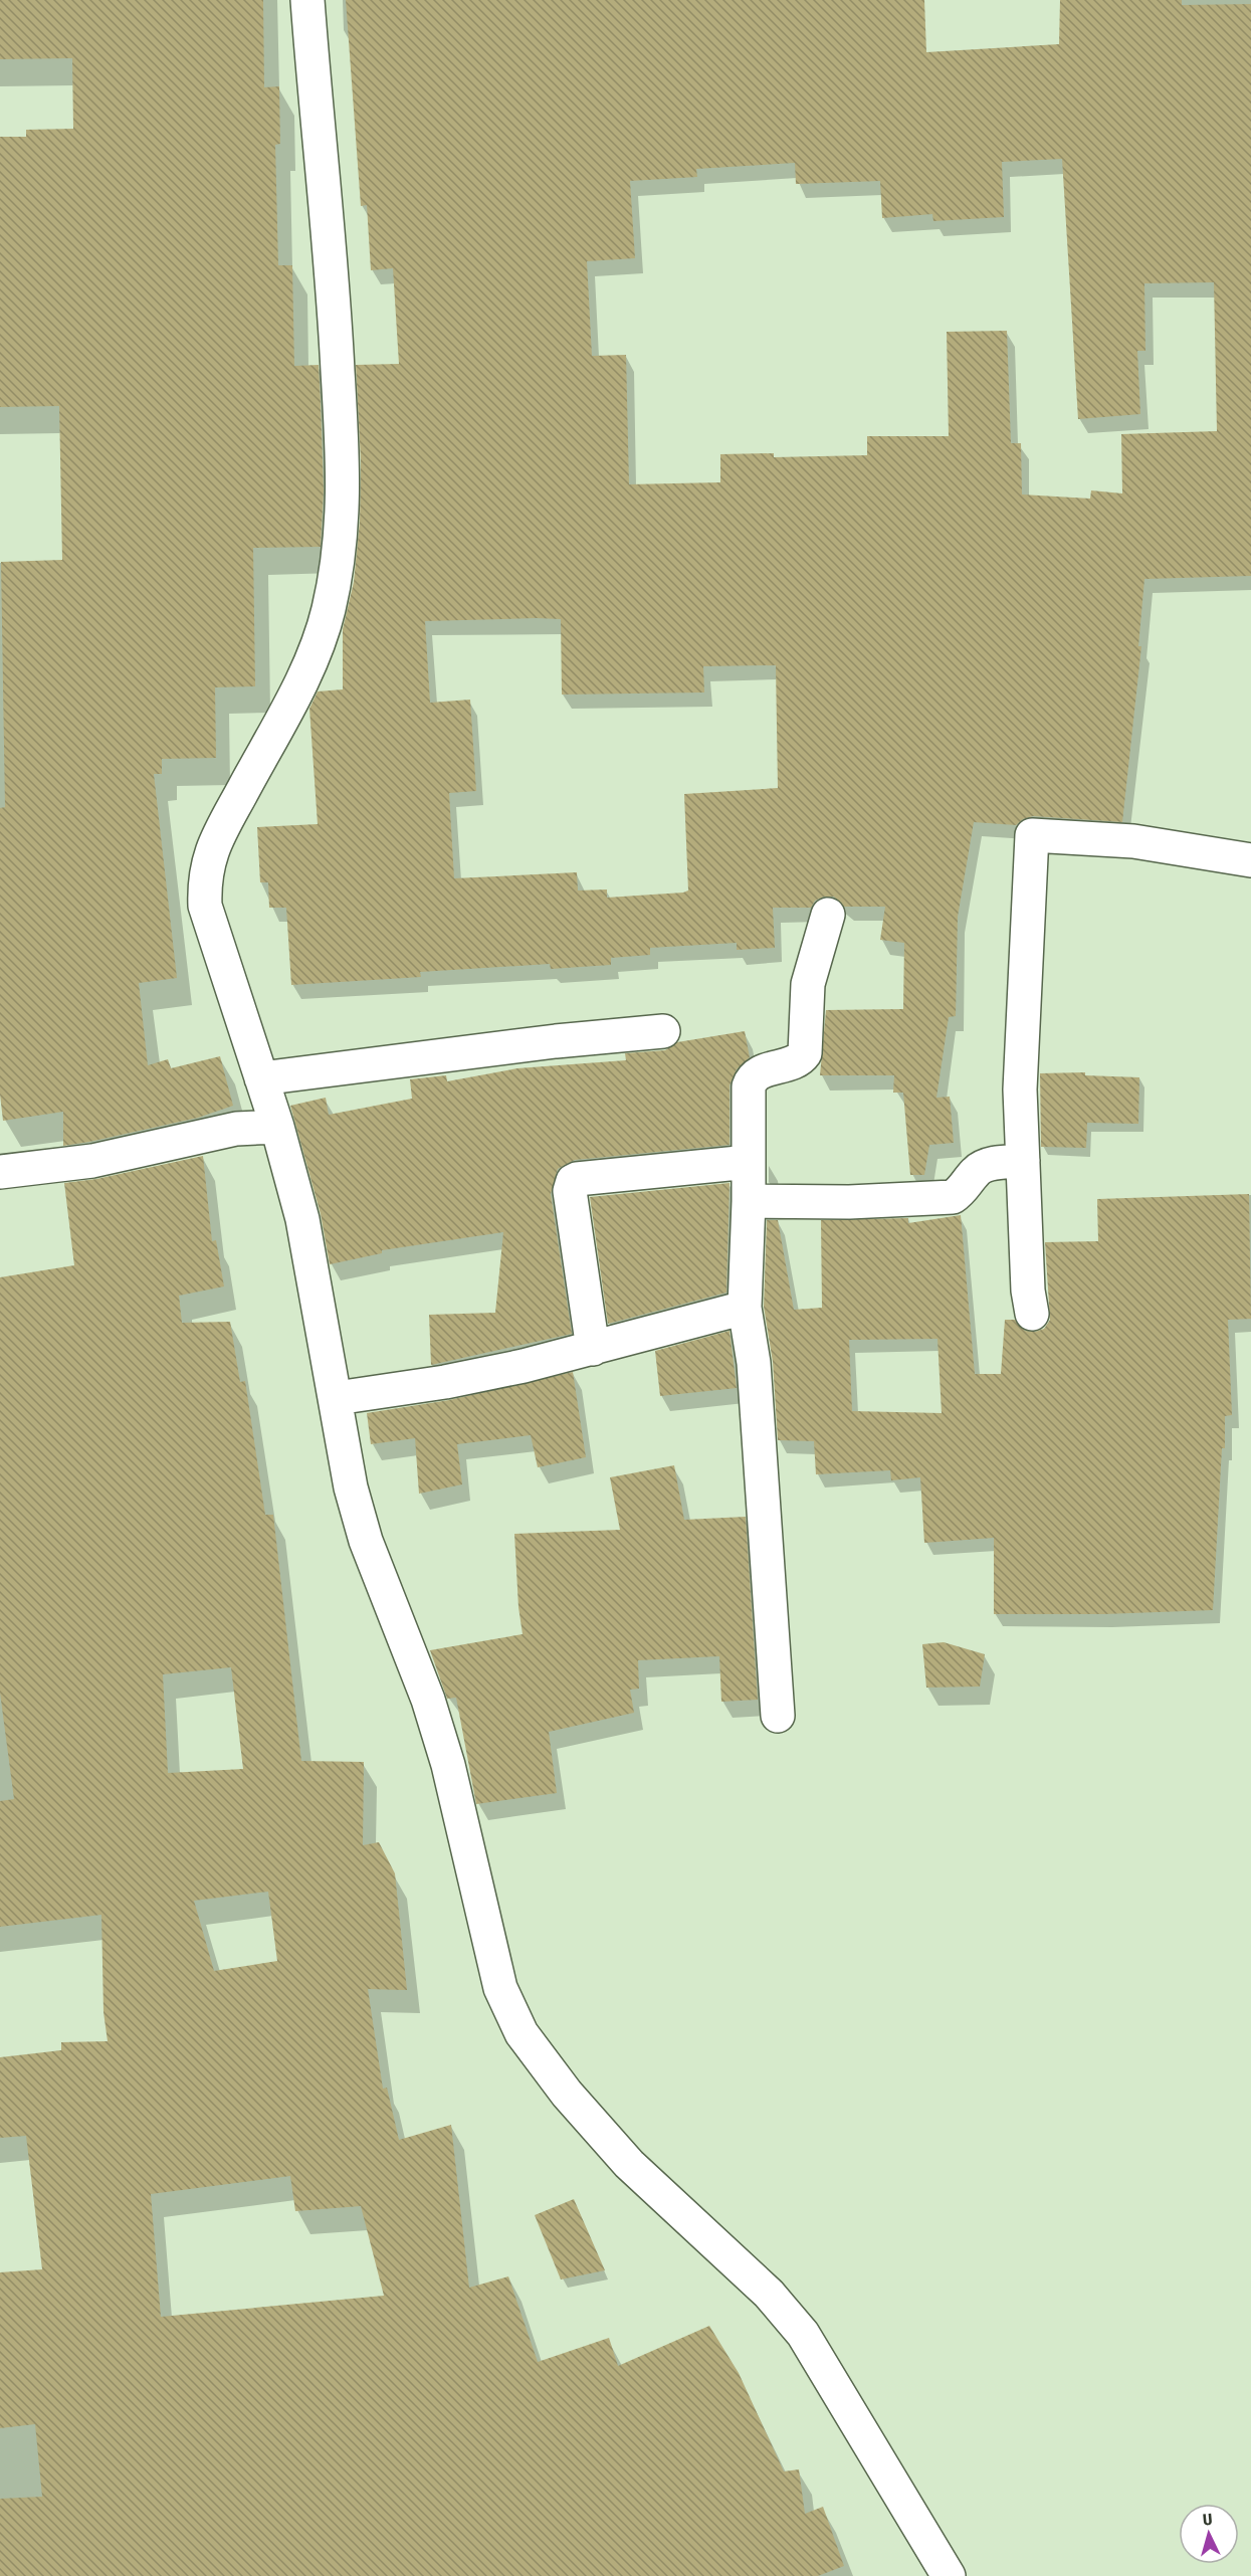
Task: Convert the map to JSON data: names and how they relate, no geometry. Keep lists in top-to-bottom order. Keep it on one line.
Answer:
{"north":"top"}
